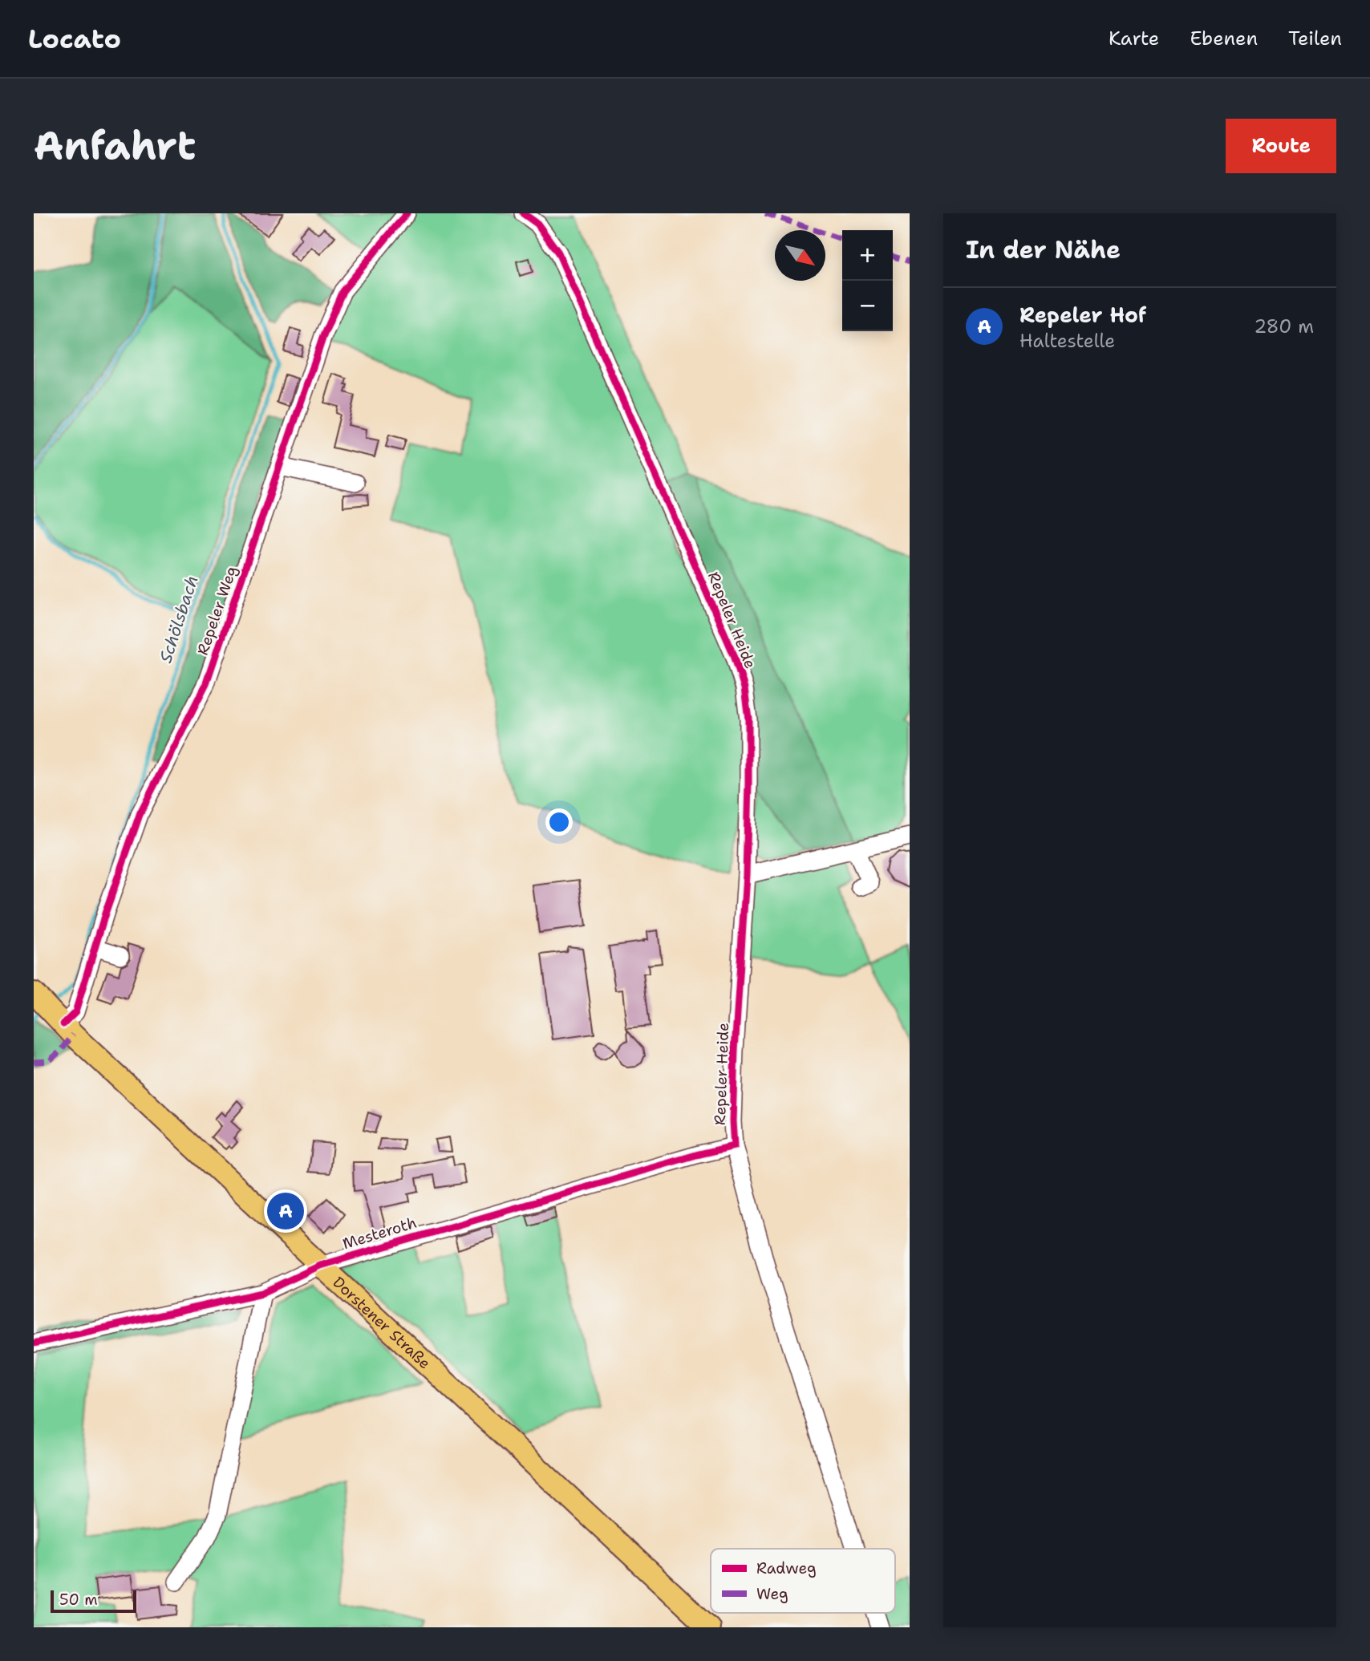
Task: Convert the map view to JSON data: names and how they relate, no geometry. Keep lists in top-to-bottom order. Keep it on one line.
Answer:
{"streets":{"main road":["Dorstener Straße"],"street":["Repeler Weg","Repeler Heide","Mesteroth"]},"crossings":[["Repeler Weg","Dorstener Straße"],["Repeler Heide","Mesteroth"],["Mesteroth","Dorstener Straße"]],"water":["Schölsbach"],"legend":["Radweg","Weg"],"scale_bar":"50 m","north":"bottom right","page":{"header":"Locato","nav":["Karte","Ebenen","Teilen"],"buttons":"Route","title":"Anfahrt","heading":"In der Nähe","map_buttons":["+","−"],"list":[{"mark":"A","name":"Repeler Hof","note":"Haltestelle","value":"280 m"}],"pins":"A","scale":"50 m"}}
